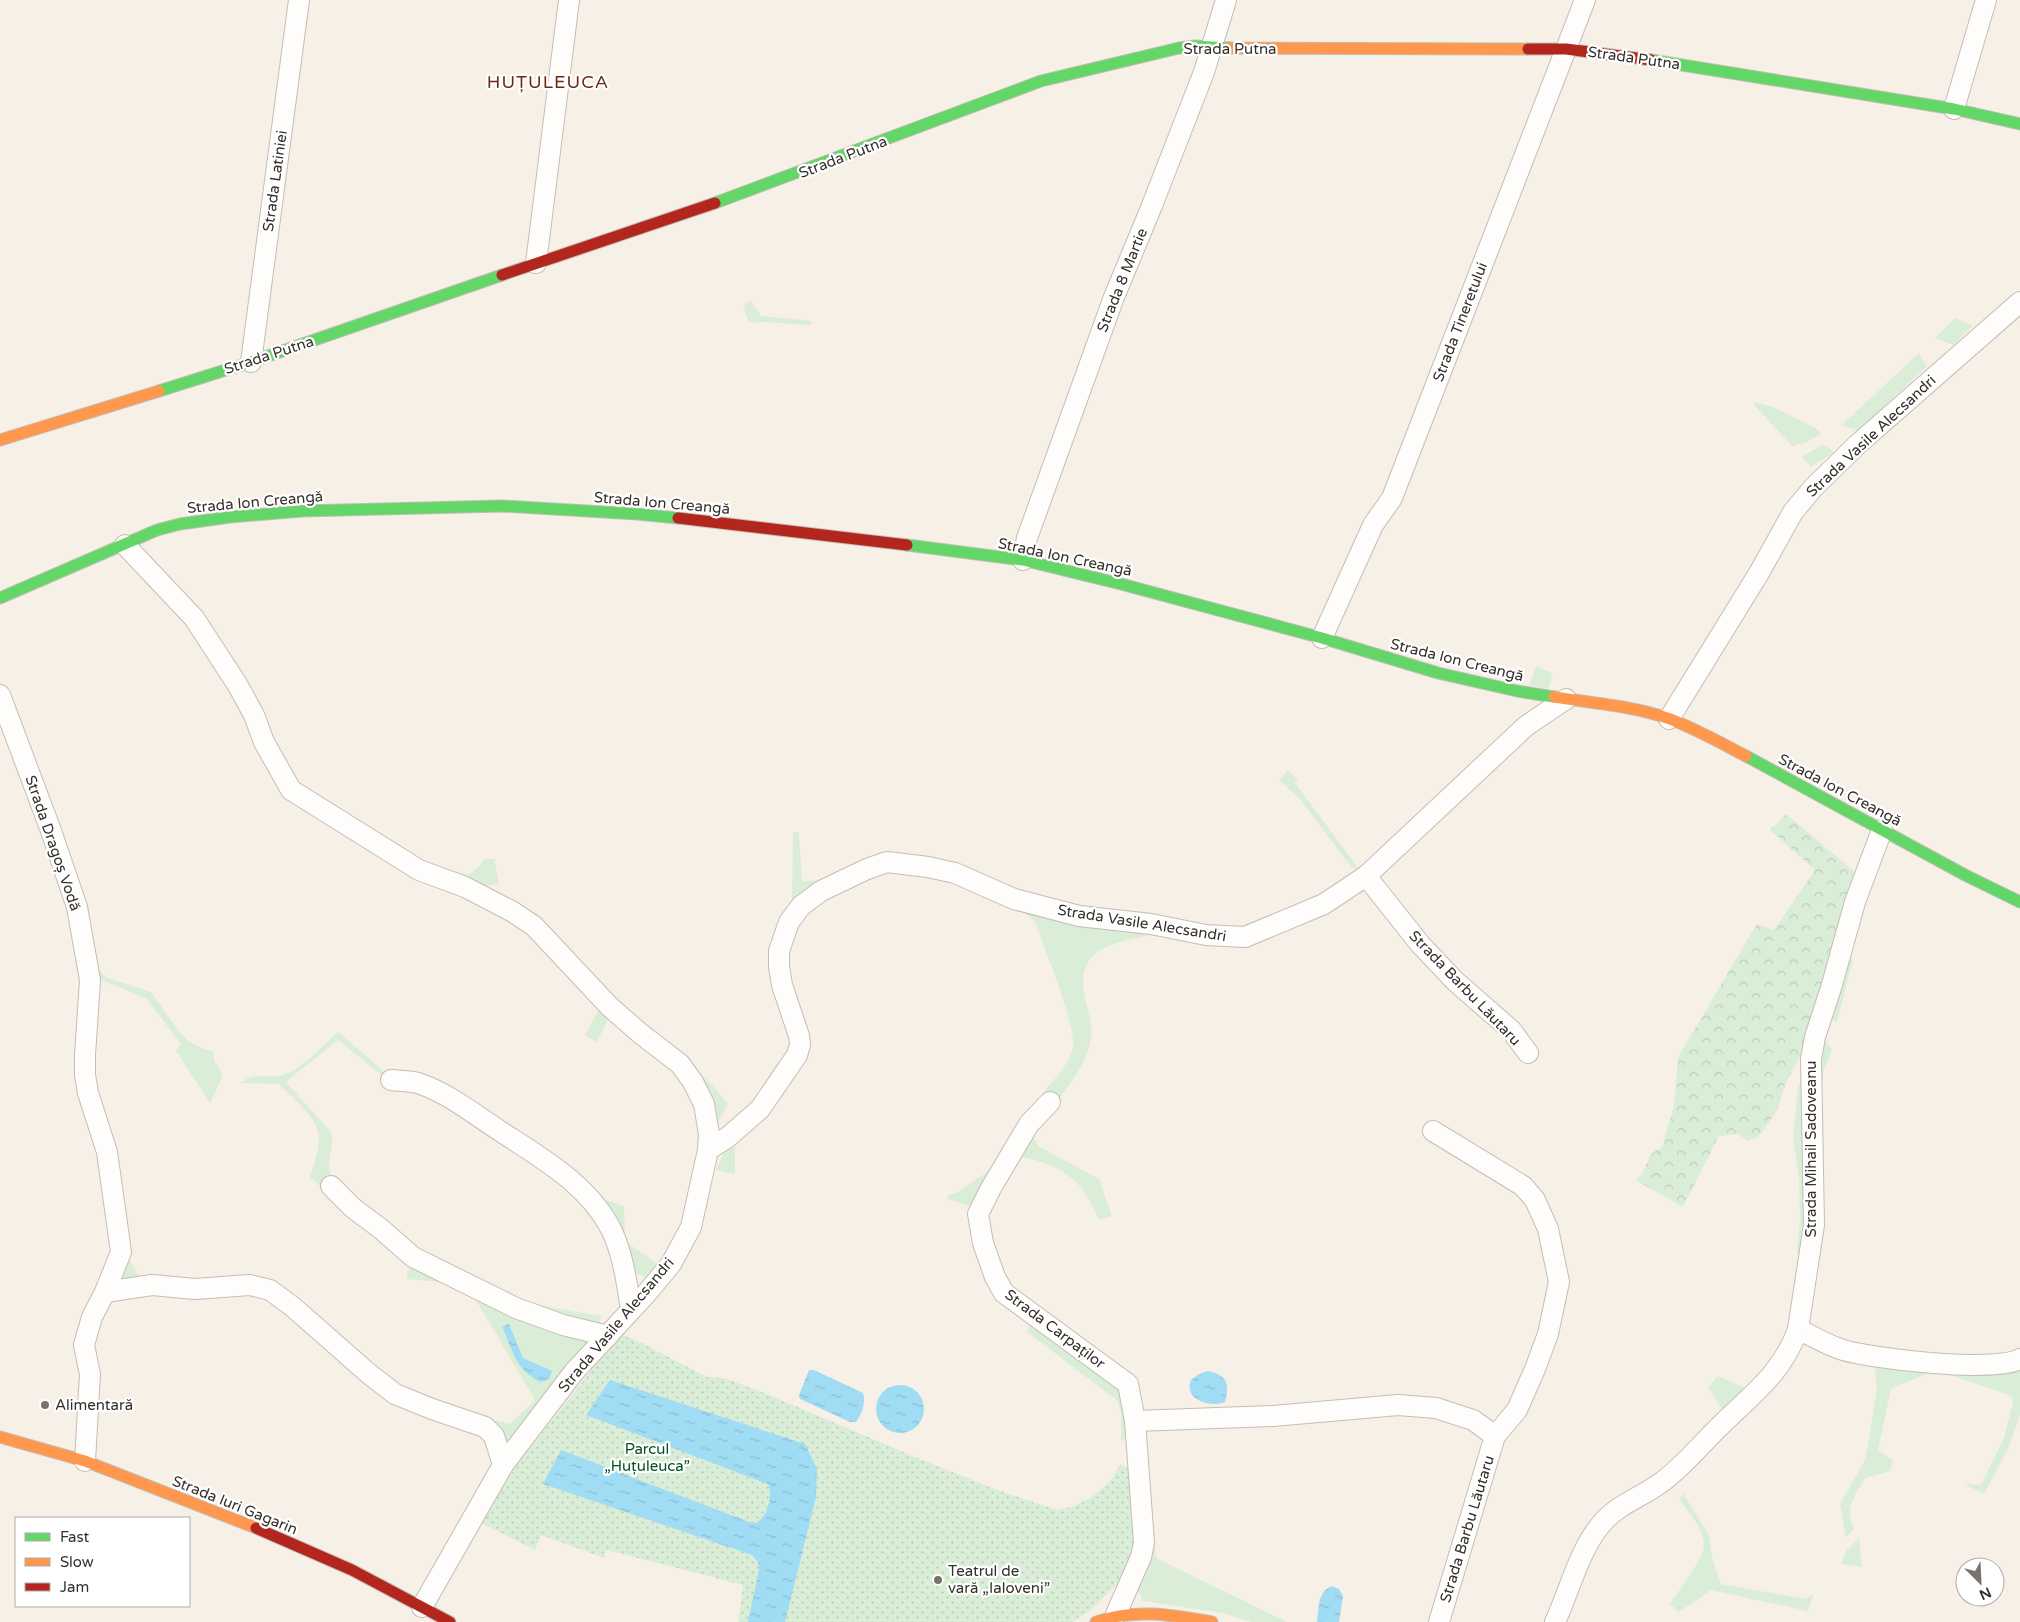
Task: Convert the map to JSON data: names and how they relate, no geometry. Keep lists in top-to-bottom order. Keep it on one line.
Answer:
{"streets":{"street":["Strada Putna","Strada Latiniei","Strada 8 Martie","Strada Tineretului","Strada Vasile Alecsandri","Strada Ion Creangă","Strada Dragoș Vodă","Strada Barbu Lăutaru","Strada Mihail Sadoveanu","Strada Carpaților","Strada Iuri Gagarin"]},"crossings":[["Strada Putna","Strada Latiniei"],["Strada Putna","Strada 8 Martie"],["Strada Putna","Strada Tineretului"],["Strada 8 Martie","Strada Ion Creangă"],["Strada Tineretului","Strada Ion Creangă"],["Strada Vasile Alecsandri","Strada Ion Creangă"],["Strada Vasile Alecsandri","Strada Barbu Lăutaru"],["Strada Vasile Alecsandri","Strada Iuri Gagarin"],["Strada Ion Creangă","Strada Mihail Sadoveanu"],["Strada Dragoș Vodă","Strada Iuri Gagarin"],["Strada Barbu Lăutaru","Strada Carpaților"]],"districts":["HUȚULEUCA"],"parks":["Parcul „Huțuleuca”"],"places":["Alimentară","Teatrul de vară „Ialoveni”"],"legend":["Fast","Slow","Jam"],"north":"bottom right"}
